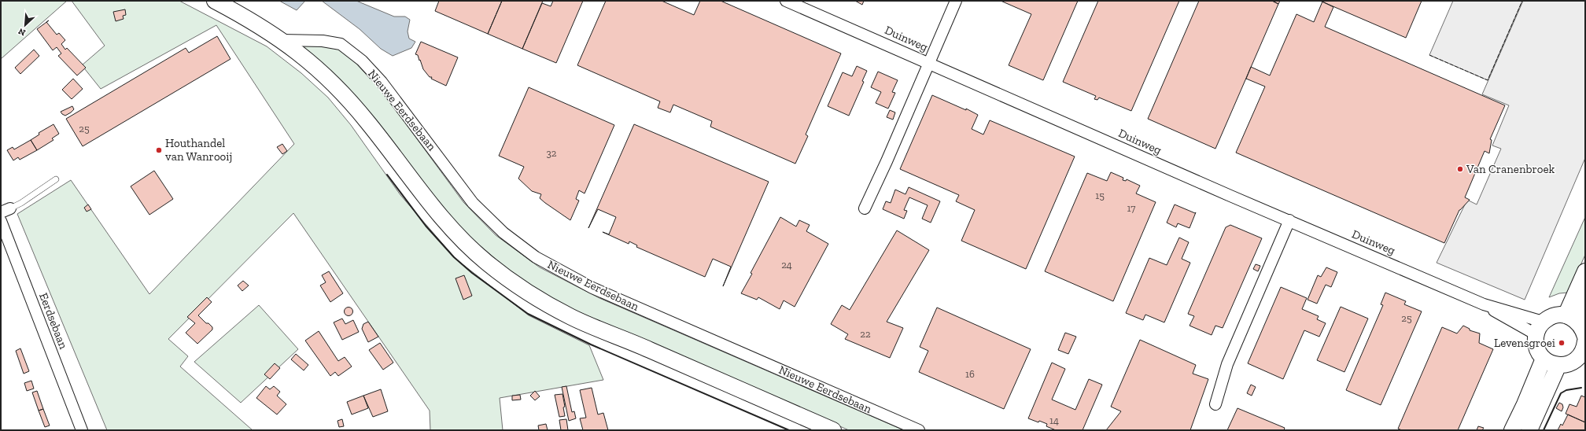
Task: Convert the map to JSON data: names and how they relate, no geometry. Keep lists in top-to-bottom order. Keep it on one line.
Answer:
{"streets":{"street":["Duinweg","Nieuwe Eerdsebaan","Eerdsebaan"]},"places":["Houthandel van Wanrooij","Van Cranenbroek","Levensgroei"],"house_numbers":["25","32","15","17","24","25","22","16","14"],"north":"bottom left"}
